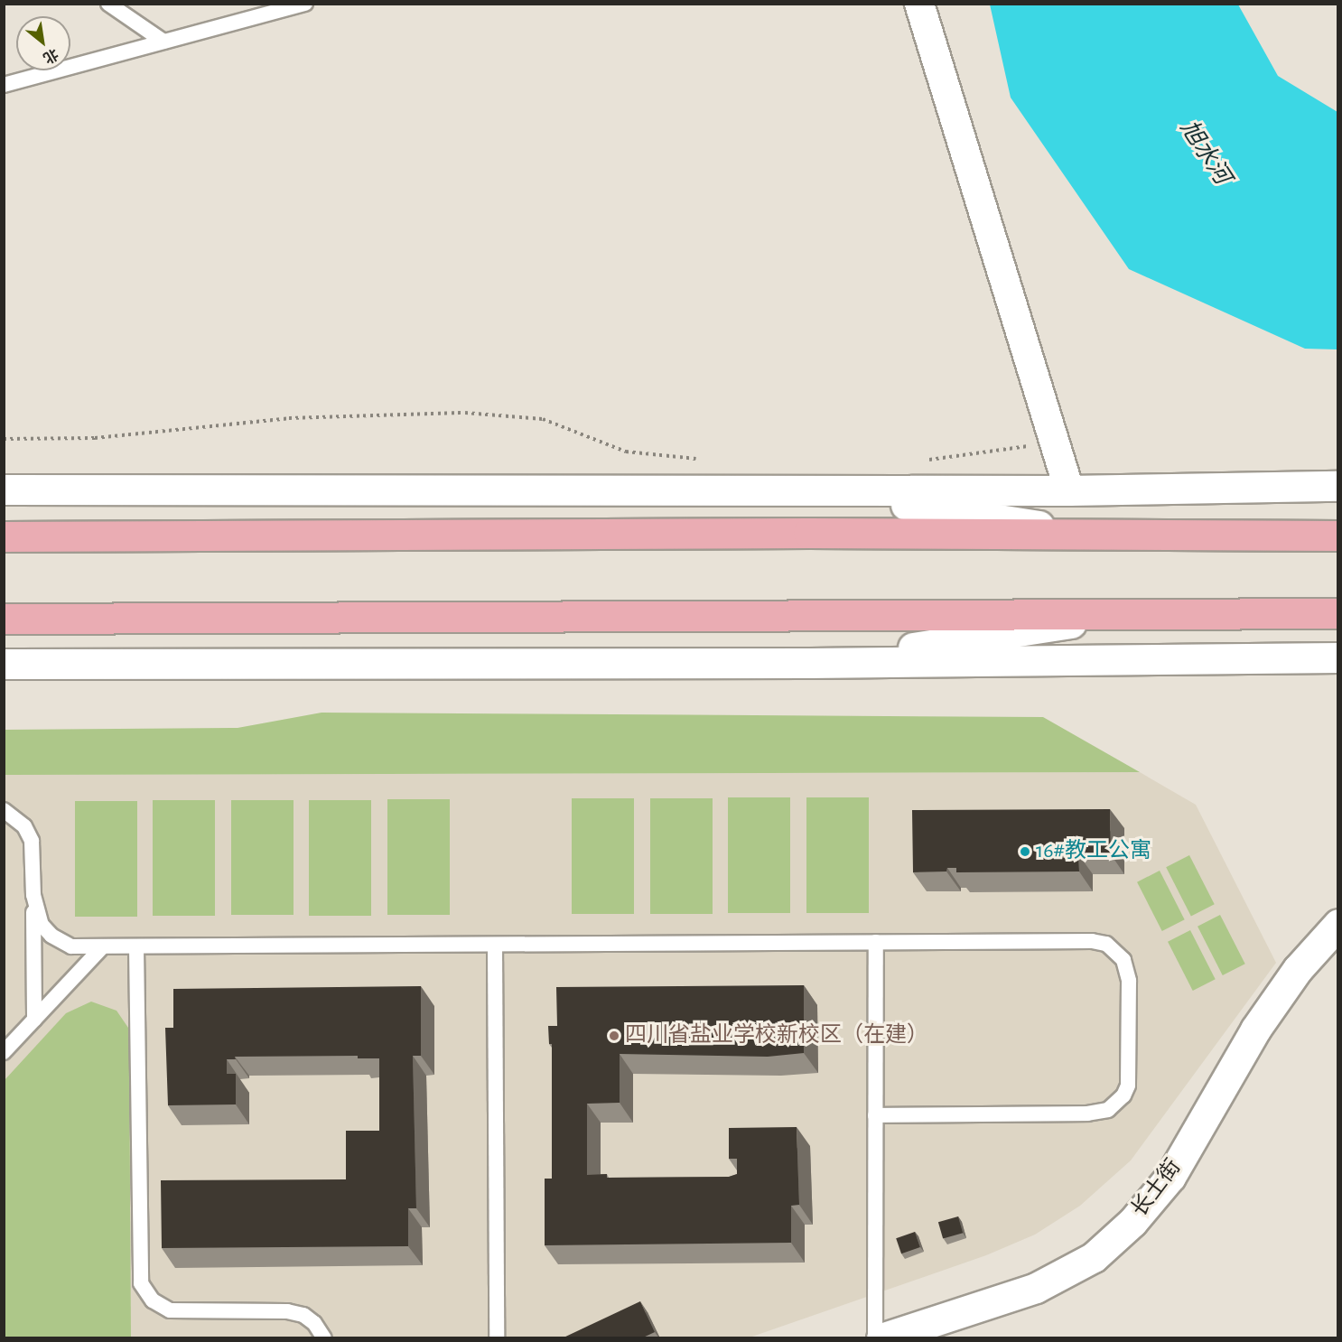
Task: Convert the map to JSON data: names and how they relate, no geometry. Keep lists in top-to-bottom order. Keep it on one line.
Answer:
{"streets":{"street":["长土街"]},"water":["旭水河"],"places":["16#教工公寓","四川省盐业学校新校区（在建）"],"north":"bottom right"}
